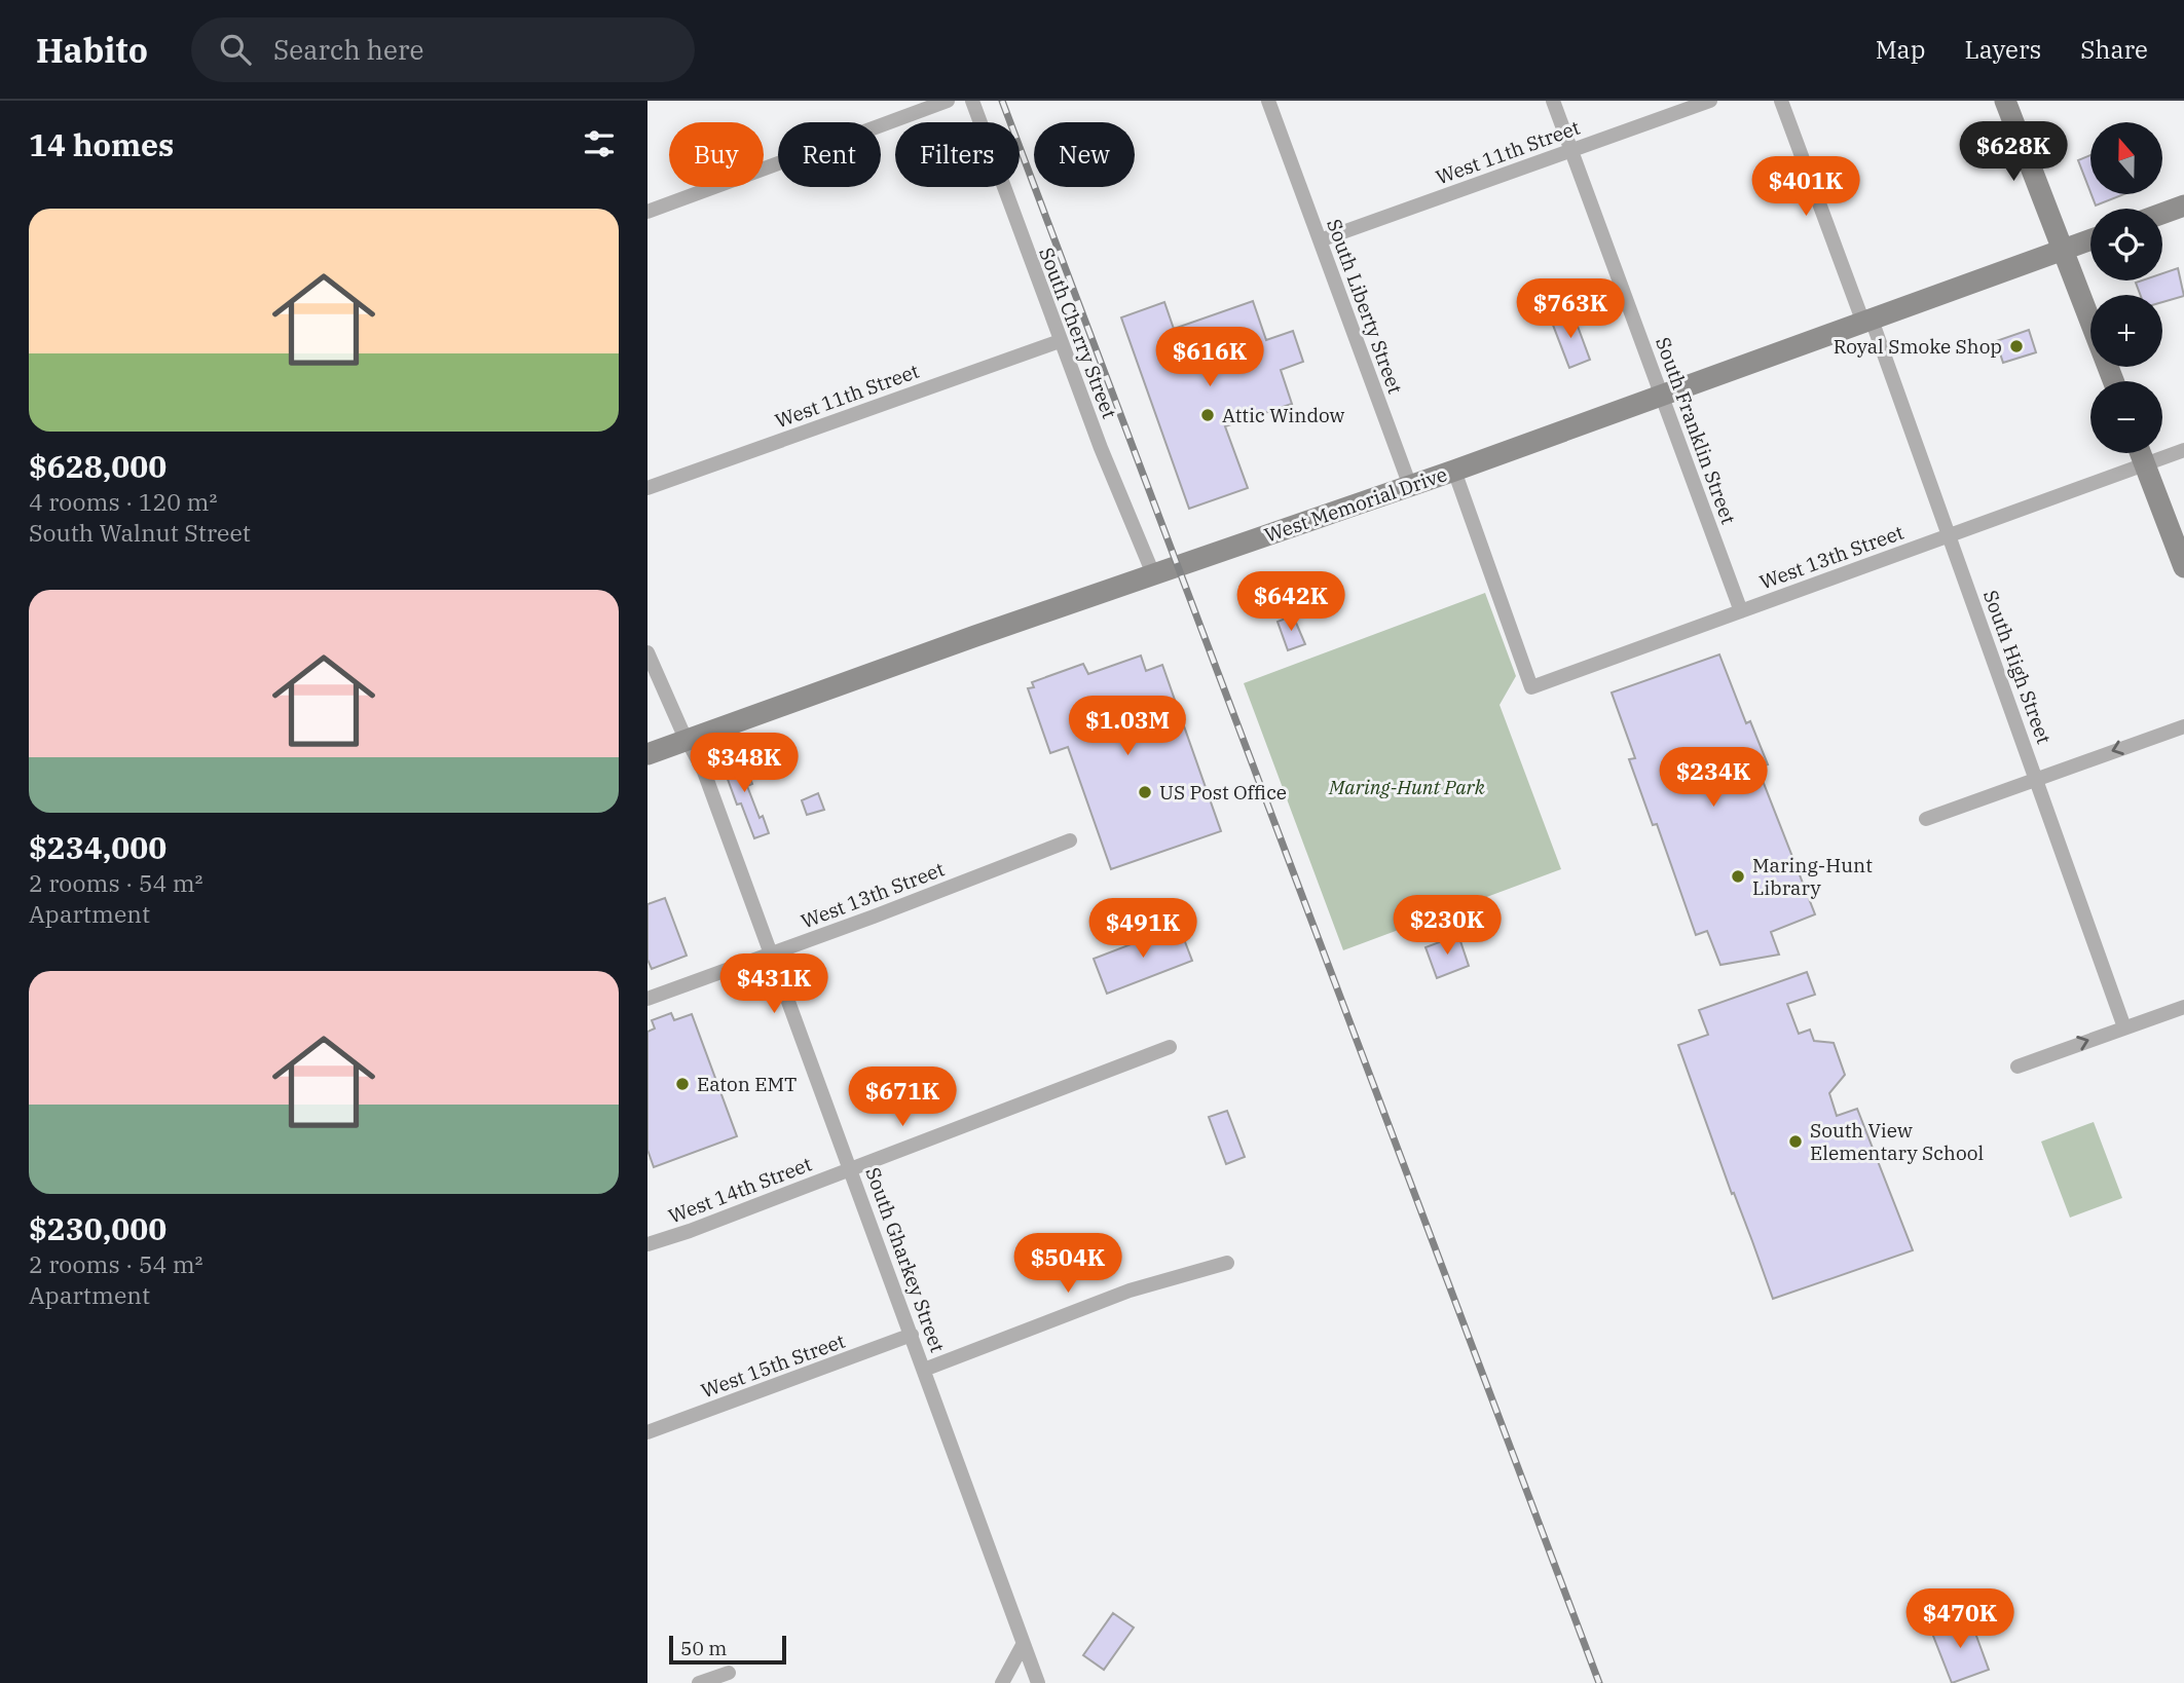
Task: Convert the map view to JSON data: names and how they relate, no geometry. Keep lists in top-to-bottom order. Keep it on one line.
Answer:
{"streets":{"main road":["West Memorial Drive"],"street":["West 11th Street","South Liberty Street","South Cherry Street","South Franklin Street","West 13th Street","South High Street","West 14th Street","South Gharkey Street","West 15th Street"]},"crossings":[["West 11th Street","South Liberty Street"],["West 11th Street","South Cherry Street"],["West 11th Street","South Franklin Street"],["South Liberty Street","West Memorial Drive"],["South Cherry Street","West Memorial Drive"],["South Franklin Street","West Memorial Drive"],["South Franklin Street","West 13th Street"],["West Memorial Drive","West 13th Street"],["West Memorial Drive","South High Street"],["West Memorial Drive","South Gharkey Street"],["West 13th Street","South High Street"],["West 13th Street","South Gharkey Street"],["West 14th Street","South Gharkey Street"],["South Gharkey Street","West 15th Street"]],"parks":["Maring-Hunt Park"],"places":["Royal Smoke Shop","Attic Window","US Post Office","Maring-Hunt Library","Eaton EMT","South View Elementary School"],"scale_bar":"50 m","north":"top","page":{"header":"Habito","search":"Search here","nav":["Map","Layers","Share"],"heading":"14 homes","price":["$628K","$401K","$763K","$616K","$642K","$1.03M","$348K","$234K","$230K","$491K","$431K","$671K","$504K","$470K"],"map_buttons":["+","−"],"chip":["Buy","Rent","Filters","New"],"list":[{"name":"$628,000","note":"4 rooms · 120 m² · South Walnut Street"},{"name":"$234,000","note":"2 rooms · 54 m² · Apartment"},{"name":"$230,000","note":"2 rooms · 54 m² · Apartment"}],"scale":"50 m"}}
